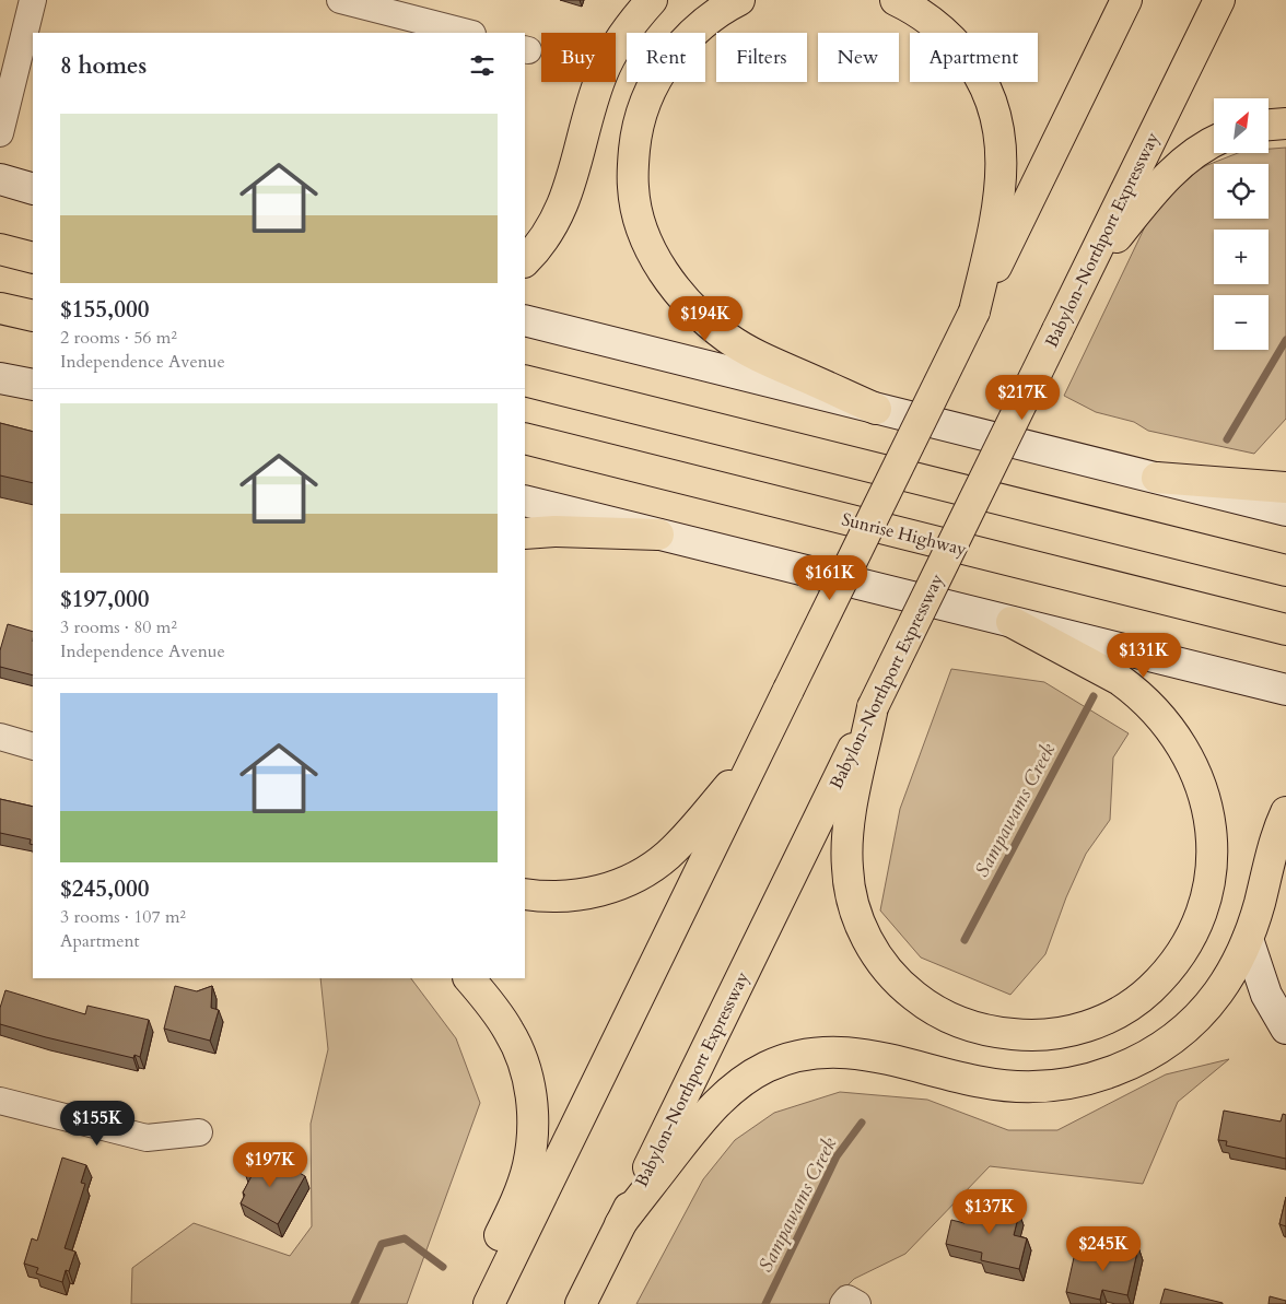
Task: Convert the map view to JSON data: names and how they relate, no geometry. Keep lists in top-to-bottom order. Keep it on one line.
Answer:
{"streets":{"main road":["Babylon-Northport Expressway","Sunrise Highway"]},"water":["Sampawams Creek"],"north":"top right","page":{"chip":["Buy","Rent","Filters","New","Apartment"],"heading":"8 homes","map_buttons":["+","−"],"list":[{"name":"$155,000","note":"2 rooms · 56 m² · Independence Avenue"},{"name":"$197,000","note":"3 rooms · 80 m² · Independence Avenue"},{"name":"$245,000","note":"3 rooms · 107 m² · Apartment"}],"price":["$194K","$217K","$161K","$131K","$155K","$197K","$137K","$245K"]}}
